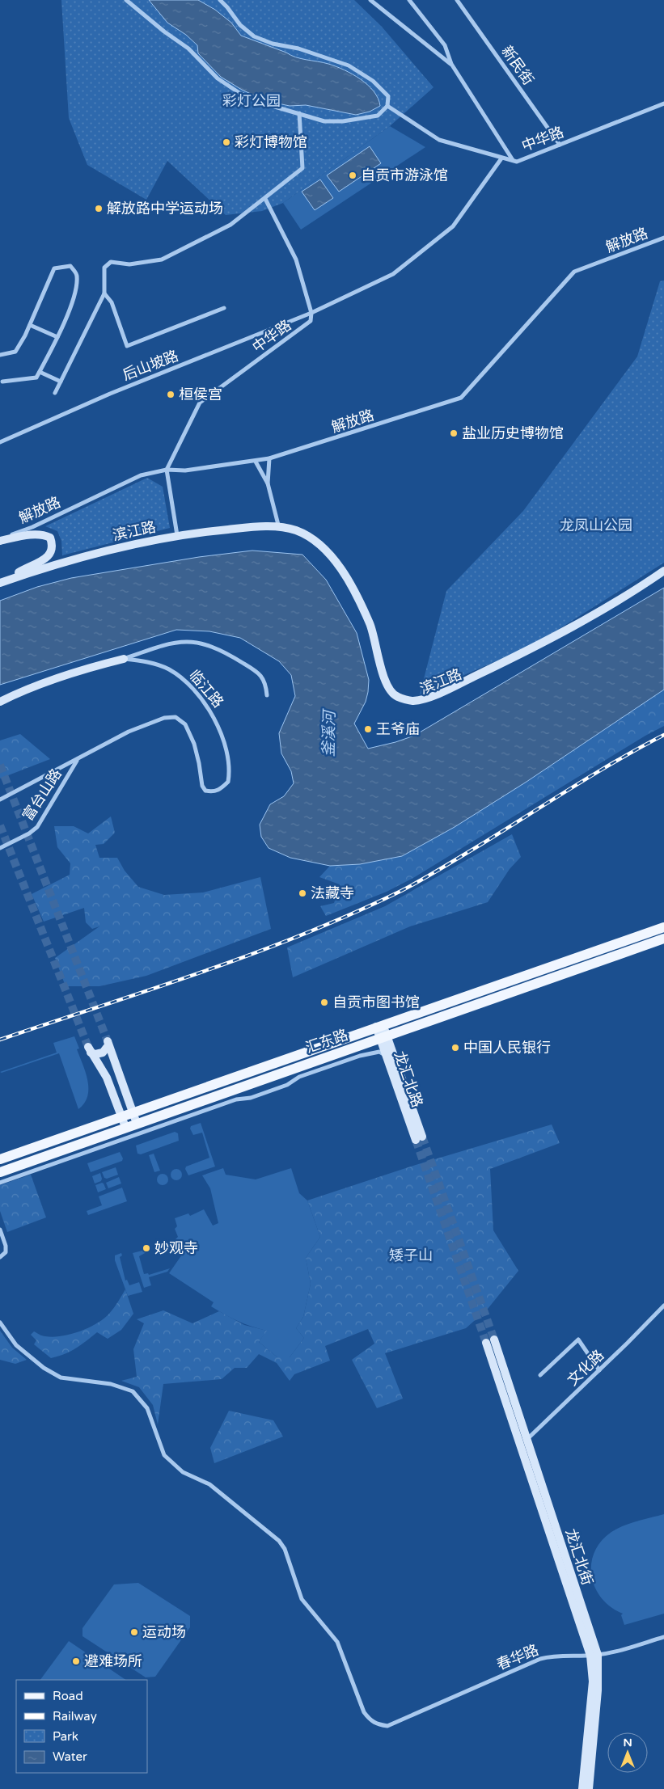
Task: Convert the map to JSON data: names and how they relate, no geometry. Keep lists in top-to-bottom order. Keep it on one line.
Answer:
{"streets":{"main road":["滨江路","临江路","汇东路","龙汇北路","龙汇北街"],"street":["新民街","中华路","解放路","后山坡路","富台山路","文化路","春华路"]},"crossings":[["新民街","中华路"],["中华路","解放路"],["中华路","后山坡路"],["临江路","富台山路"],["汇东路","龙汇北路"],["文化路","龙汇北街"],["龙汇北街","春华路"]],"water":["釜溪河"],"parks":["彩灯公园","龙凤山公园","矮子山"],"places":["彩灯博物馆","自贡市游泳馆","解放路中学运动场","桓侯宫","盐业历史博物馆","王爷庙","法藏寺","自贡市图书馆","中国人民银行","妙观寺","运动场","避难场所"],"legend":["Road","Railway","Park","Water"],"north":"top"}
